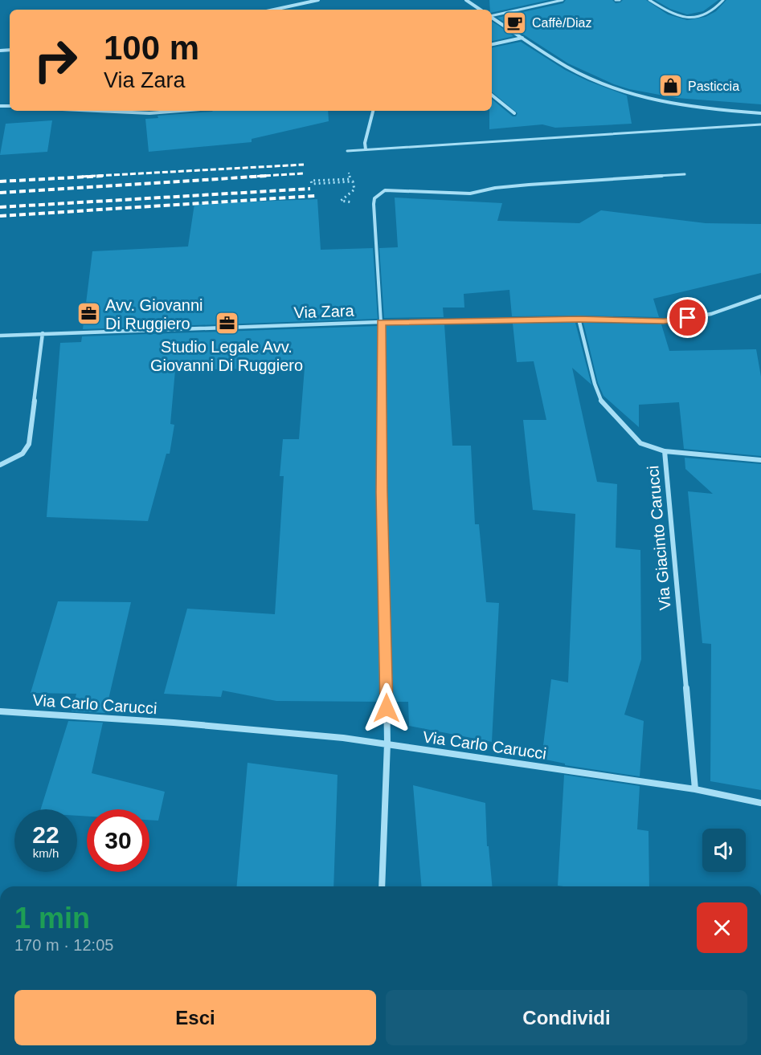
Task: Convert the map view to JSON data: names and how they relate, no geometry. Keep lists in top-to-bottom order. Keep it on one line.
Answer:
{"streets":{"street":["Via Zara","Via Giacinto Carucci","Via Carlo Carucci"]},"crossings":[["Via Zara","Via Giacinto Carucci"],["Via Giacinto Carucci","Via Carlo Carucci"]],"places":{"cafe":["Caffè/Diaz"],"shop":["Pasticcia"],"office":["Avv. Giovanni Di Ruggiero","Studio Legale Avv. Giovanni Di Ruggiero"]},"page":{"turn":["100 m","Via Zara"],"speed":"22 km/h","limit":"30","heading":["1 min","170 m · 12:05"],"buttons":["Esci","Condividi"]}}
